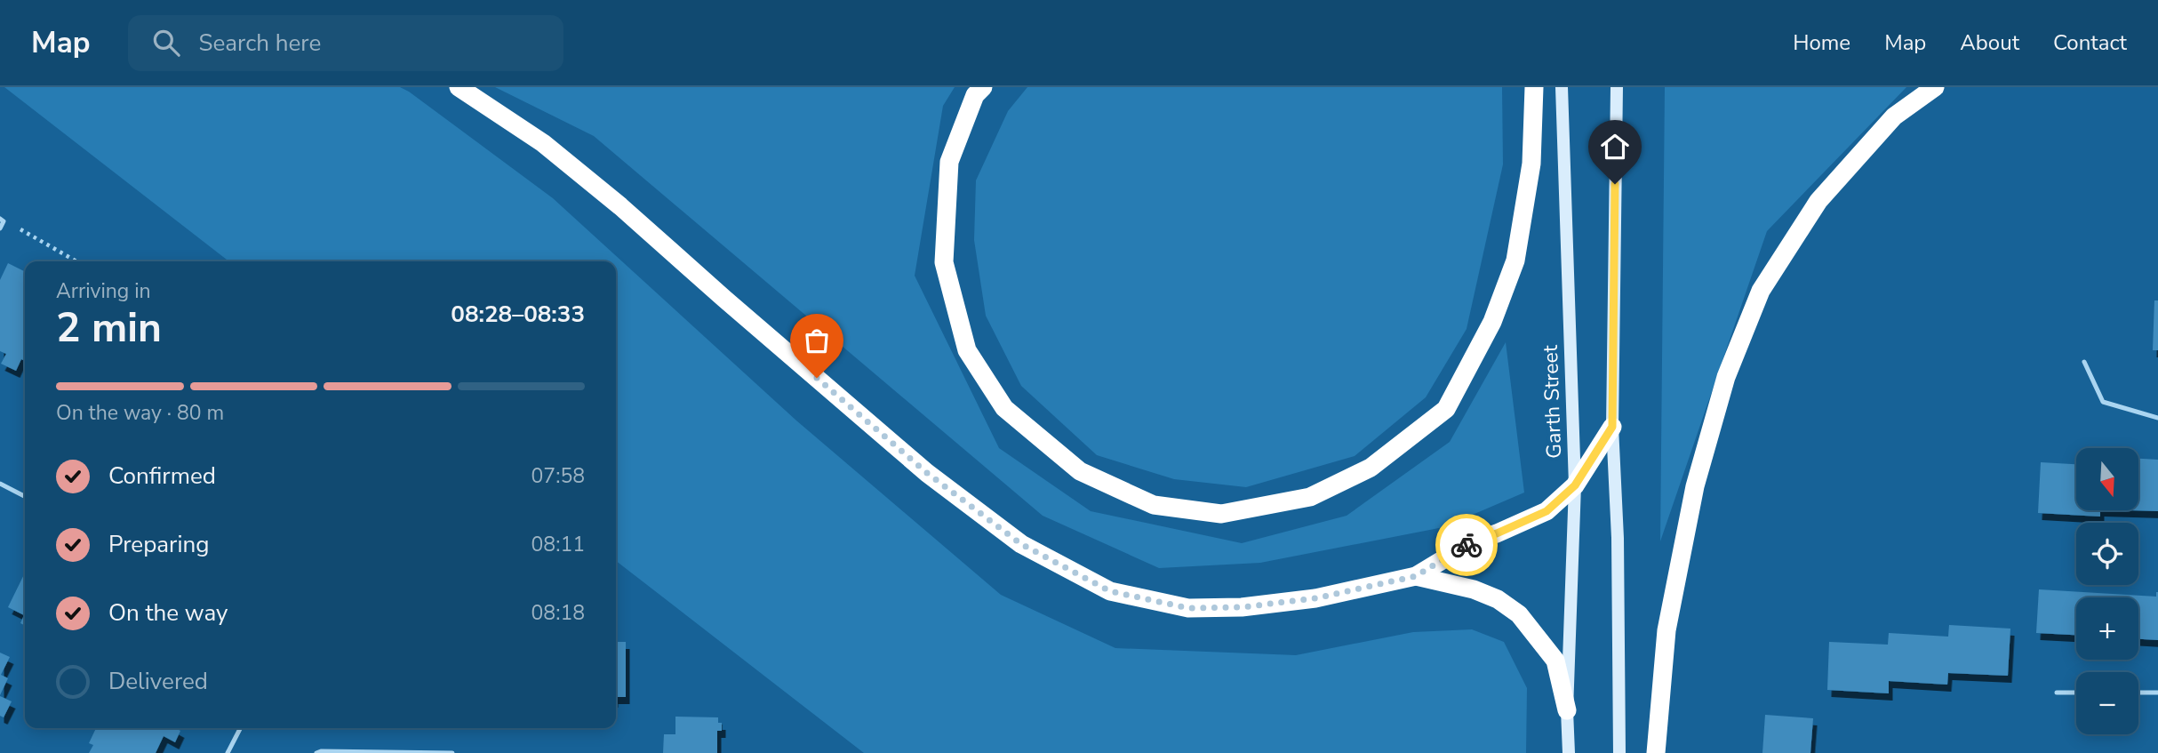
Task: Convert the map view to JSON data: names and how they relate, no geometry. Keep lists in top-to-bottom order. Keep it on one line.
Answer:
{"streets":{"main road":["Garth Street"]},"north":"bottom","page":{"header":"Map","search":"Search here","nav":["Home","Map","About","Contact"],"heading":["2 min","Arriving in","08:28–08:33"],"bar":"On the way · 80 m","list":[["Confirmed","07:58"],["Preparing","08:11"],["On the way","08:18"],"Delivered"],"map_buttons":["+","−"]}}
